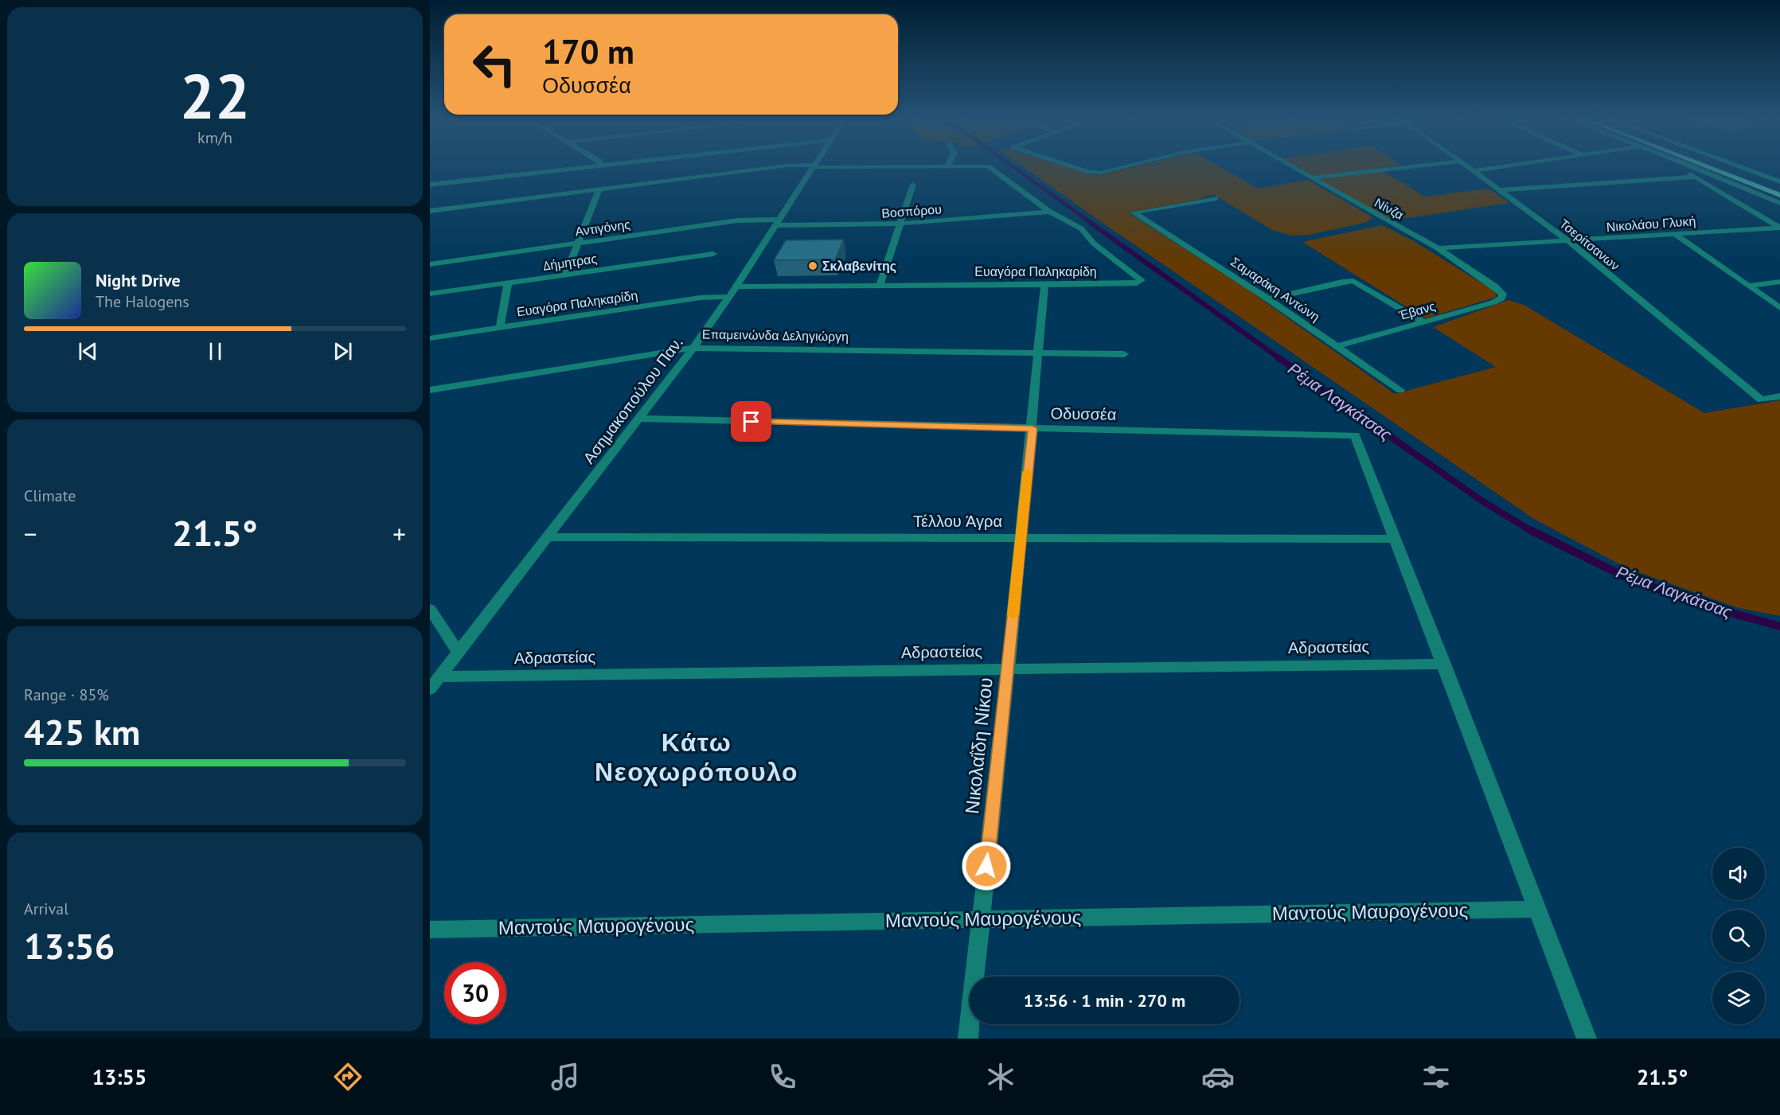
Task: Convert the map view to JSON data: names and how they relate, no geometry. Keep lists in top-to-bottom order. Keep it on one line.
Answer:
{"streets":{"street":["Νίνζα","Βοσπόρου","Νικολάου Γλυκή","Αντιγόνης","Τσερίτσανων","Δήμητρας","Ευαγόρα Παληκαρίδη","Σαμαράκη Αντώνη","Έβανς","Επαμεινώνδα Δεληγιώργη","Ασημακοπούλου Παν.","Οδυσσέα","Τέλλου Άγρα","Αδραστείας","Νικολαΐδη Νίκου","Μαντούς Μαυρογένους"]},"crossings":[["Νίνζα","Νικολάου Γλυκή"],["Νίνζα","Έβανς"],["Βοσπόρου","Αντιγόνης"],["Βοσπόρου","Ευαγόρα Παληκαρίδη"],["Βοσπόρου","Ασημακοπούλου Παν."],["Νικολάου Γλυκή","Τσερίτσανων"],["Αντιγόνης","Ασημακοπούλου Παν."],["Ευαγόρα Παληκαρίδη","Ασημακοπούλου Παν."],["Ευαγόρα Παληκαρίδη","Νικολαΐδη Νίκου"],["Σαμαράκη Αντώνη","Έβανς"],["Επαμεινώνδα Δεληγιώργη","Ασημακοπούλου Παν."],["Επαμεινώνδα Δεληγιώργη","Νικολαΐδη Νίκου"],["Ασημακοπούλου Παν.","Οδυσσέα"],["Ασημακοπούλου Παν.","Τέλλου Άγρα"],["Ασημακοπούλου Παν.","Αδραστείας"],["Οδυσσέα","Τέλλου Άγρα"],["Οδυσσέα","Νικολαΐδη Νίκου"],["Τέλλου Άγρα","Νικολαΐδη Νίκου"],["Αδραστείας","Νικολαΐδη Νίκου"],["Νικολαΐδη Νίκου","Μαντούς Μαυρογένους"]],"districts":["Κάτω Νεοχωρόπουλο"],"water":["Ρέμα Λαγκάτσας"],"places":["Σκλαβενίτης"],"page":{"tile":[["22","km/h"],"Climate",["Range · 85%","425 km"],["Arrival","13:56"]],"turn":["170 m","Οδυσσέα"],"song":["Night Drive","The Halogens"],"heat":["−","21.5°","+"],"limit":"30","trip":"13:56 · 1 min · 270 m","tabs":["13:55","21.5°"]}}
